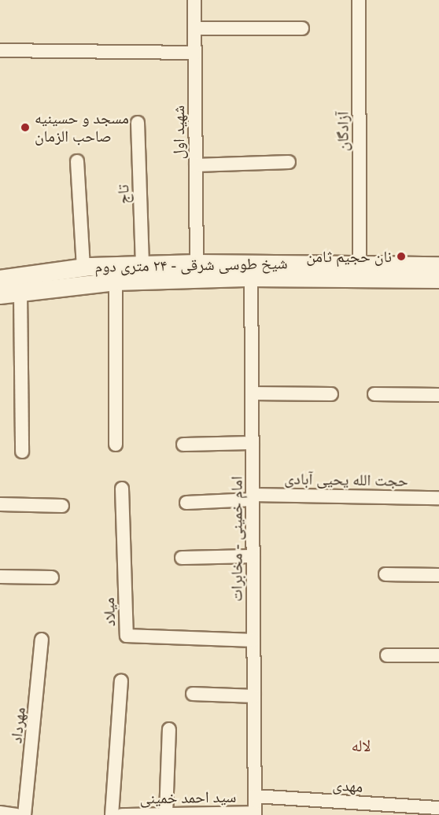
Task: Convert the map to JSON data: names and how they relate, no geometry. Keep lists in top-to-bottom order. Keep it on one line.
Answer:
{"streets":{"main road":["شیخ طوسی شرقی - ۲۴ متری دوم"],"street":["آزادگان","شهید اول","تاج","حجت الله یحیی آبادی","امام خمینی - مخابرات","میلاد","مهرداد","مهدی","سید احمد خمینی"]},"crossings":[["آزادگان","شیخ طوسی شرقی - ۲۴ متری دوم"],["شهید اول","شیخ طوسی شرقی - ۲۴ متری دوم"],["تاج","شیخ طوسی شرقی - ۲۴ متری دوم"],["شیخ طوسی شرقی - ۲۴ متری دوم","امام خمینی - مخابرات"],["حجت الله یحیی آبادی","امام خمینی - مخابرات"],["امام خمینی - مخابرات","میلاد"],["امام خمینی - مخابرات","مهدی"],["امام خمینی - مخابرات","سید احمد خمینی"]],"districts":["لاله"],"places":["مسجد و حسینیه صاحب الزمان","نان حجیم ثامن"]}
